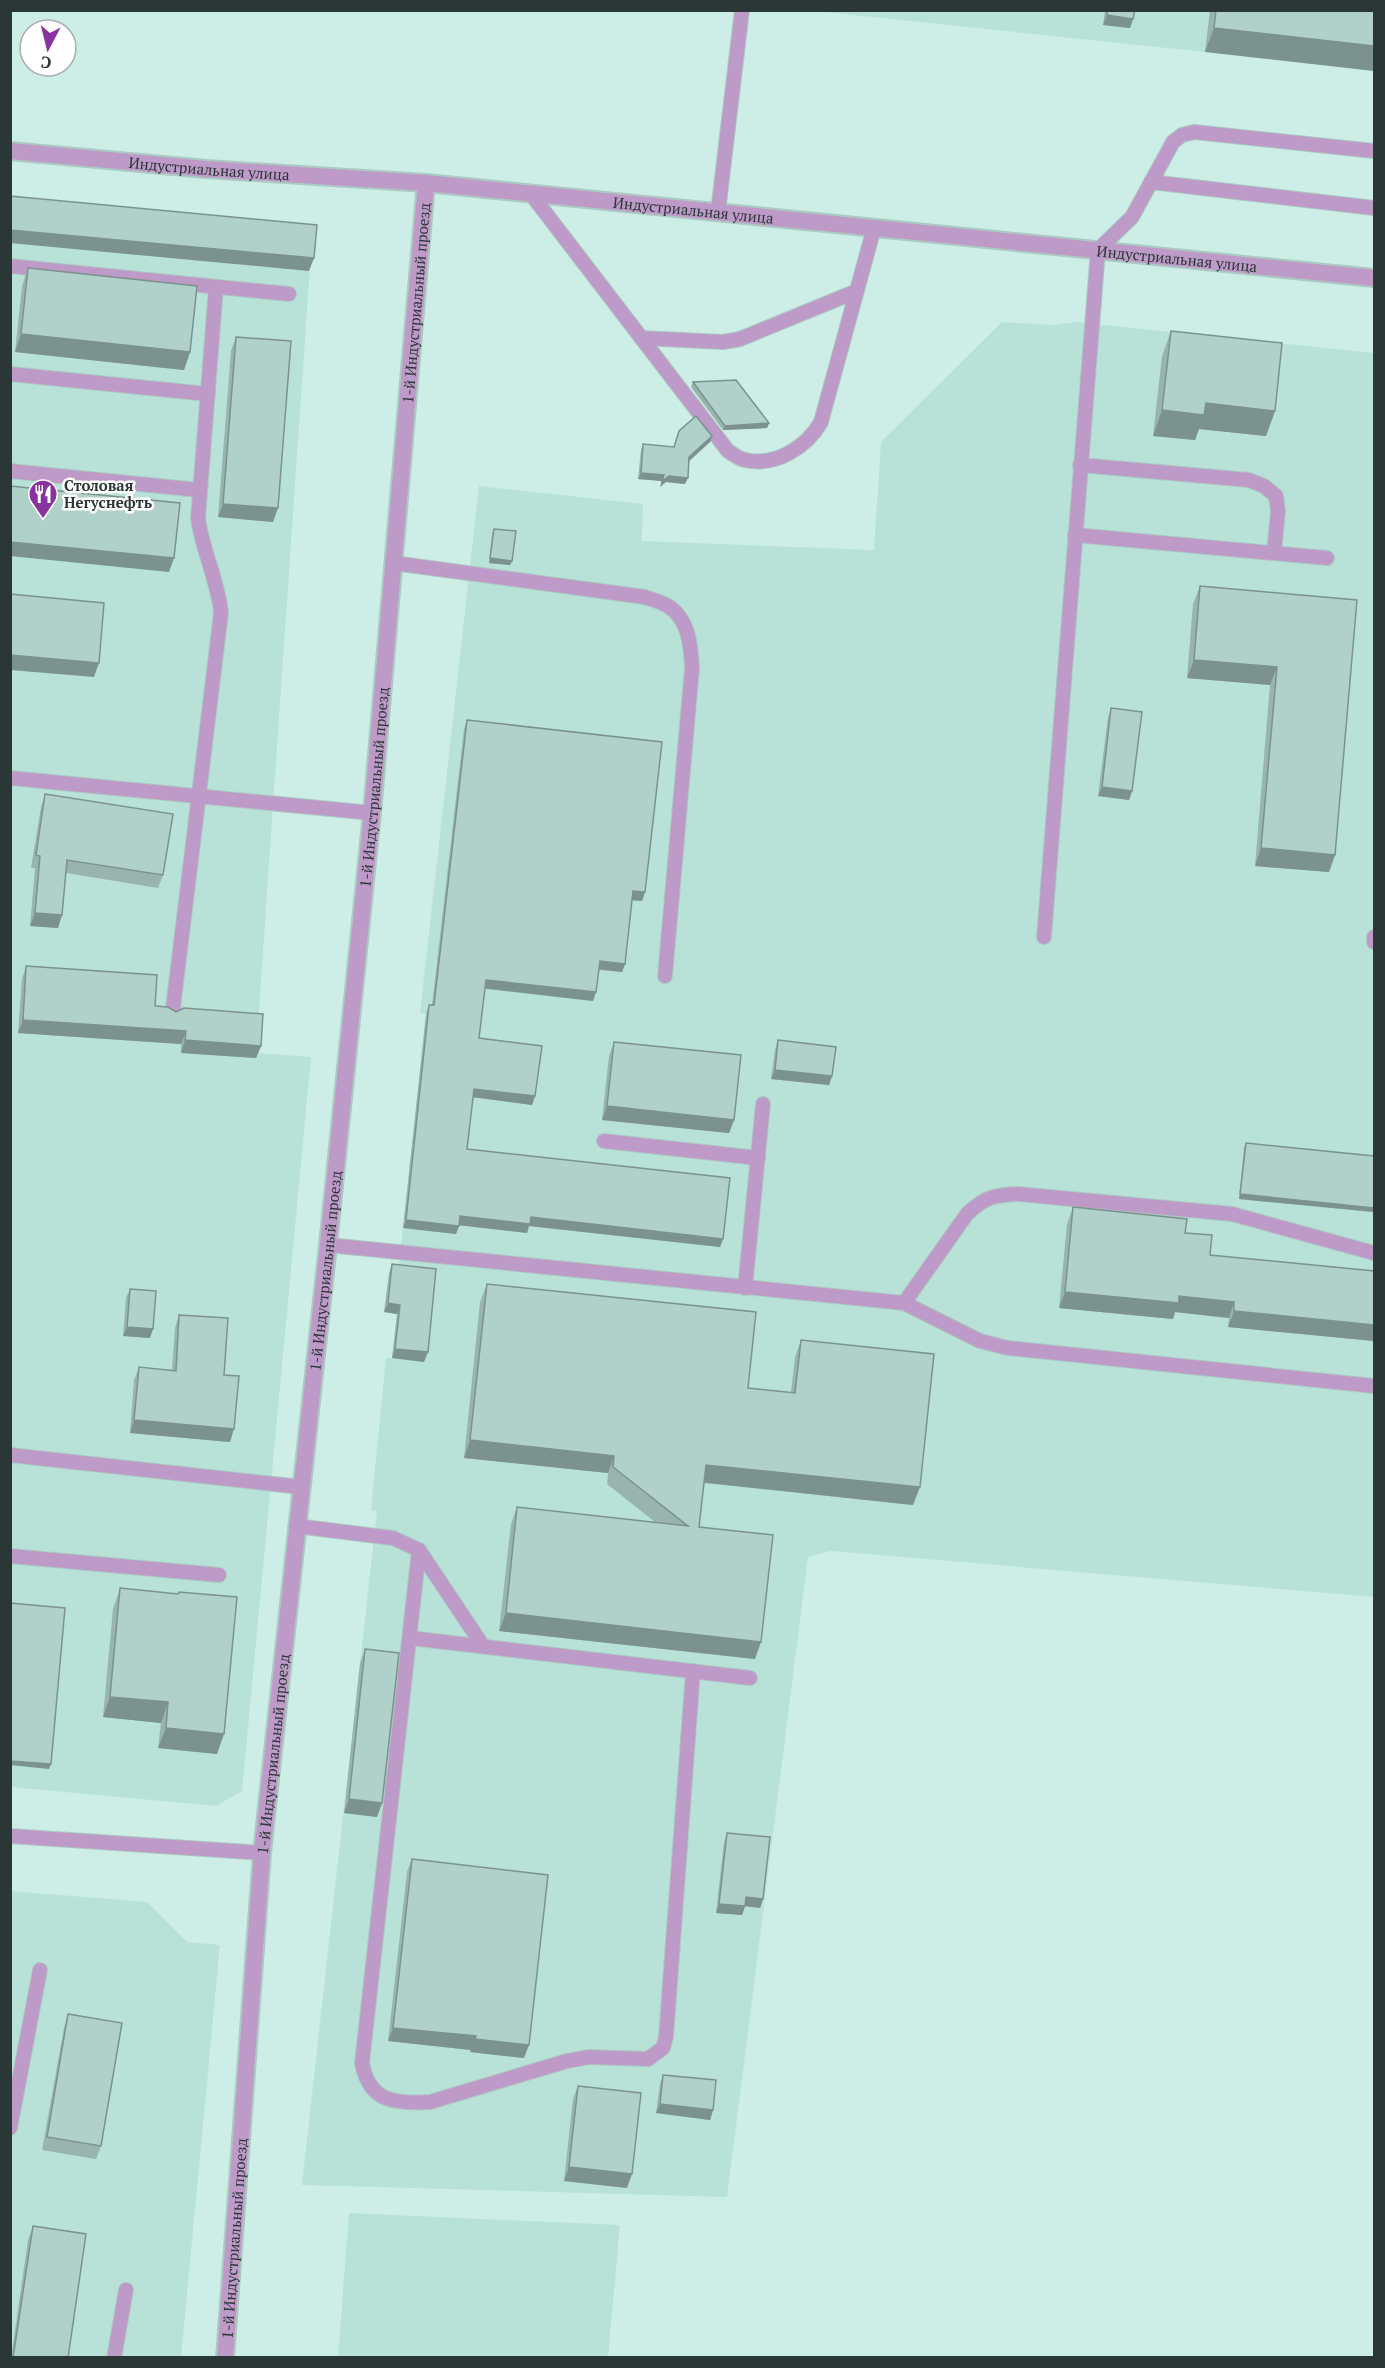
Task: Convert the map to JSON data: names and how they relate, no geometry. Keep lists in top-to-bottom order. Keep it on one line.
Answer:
{"streets":{"street":["Индустриальная улица","1-й Индустриальный проезд"]},"crossings":[["Индустриальная улица","1-й Индустриальный проезд"]],"places":{"restaurant":["Столовая Негуснефть"]},"north":"bottom"}
